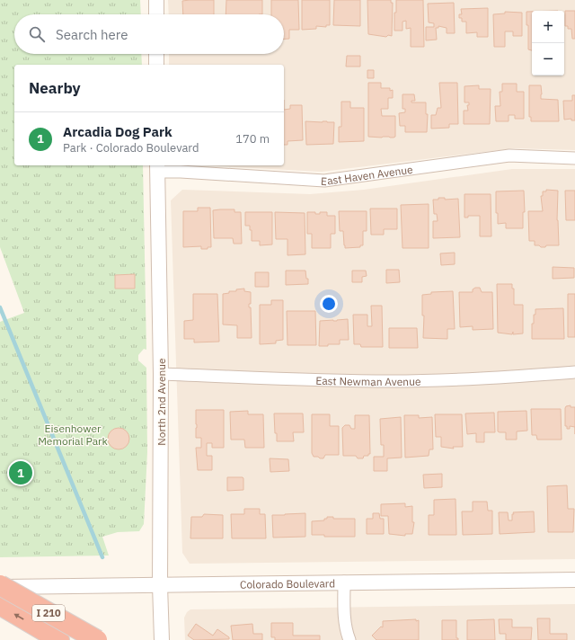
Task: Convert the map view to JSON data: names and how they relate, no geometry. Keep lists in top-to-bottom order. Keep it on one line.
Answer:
{"streets":{"highway":["I 210"],"street":["East Haven Avenue","East Newman Avenue","North 2nd Avenue","Colorado Boulevard"]},"crossings":[["East Haven Avenue","North 2nd Avenue"],["East Newman Avenue","North 2nd Avenue"],["North 2nd Avenue","Colorado Boulevard"],["Colorado Boulevard","I 210"]],"parks":["Eisenhower Memorial Park"],"page":{"map_buttons":["+","−"],"search":"Search here","heading":"Nearby","list":[{"mark":"1","name":"Arcadia Dog Park","note":"Park · Colorado Boulevard","value":"170 m"}],"pins":"1"}}
